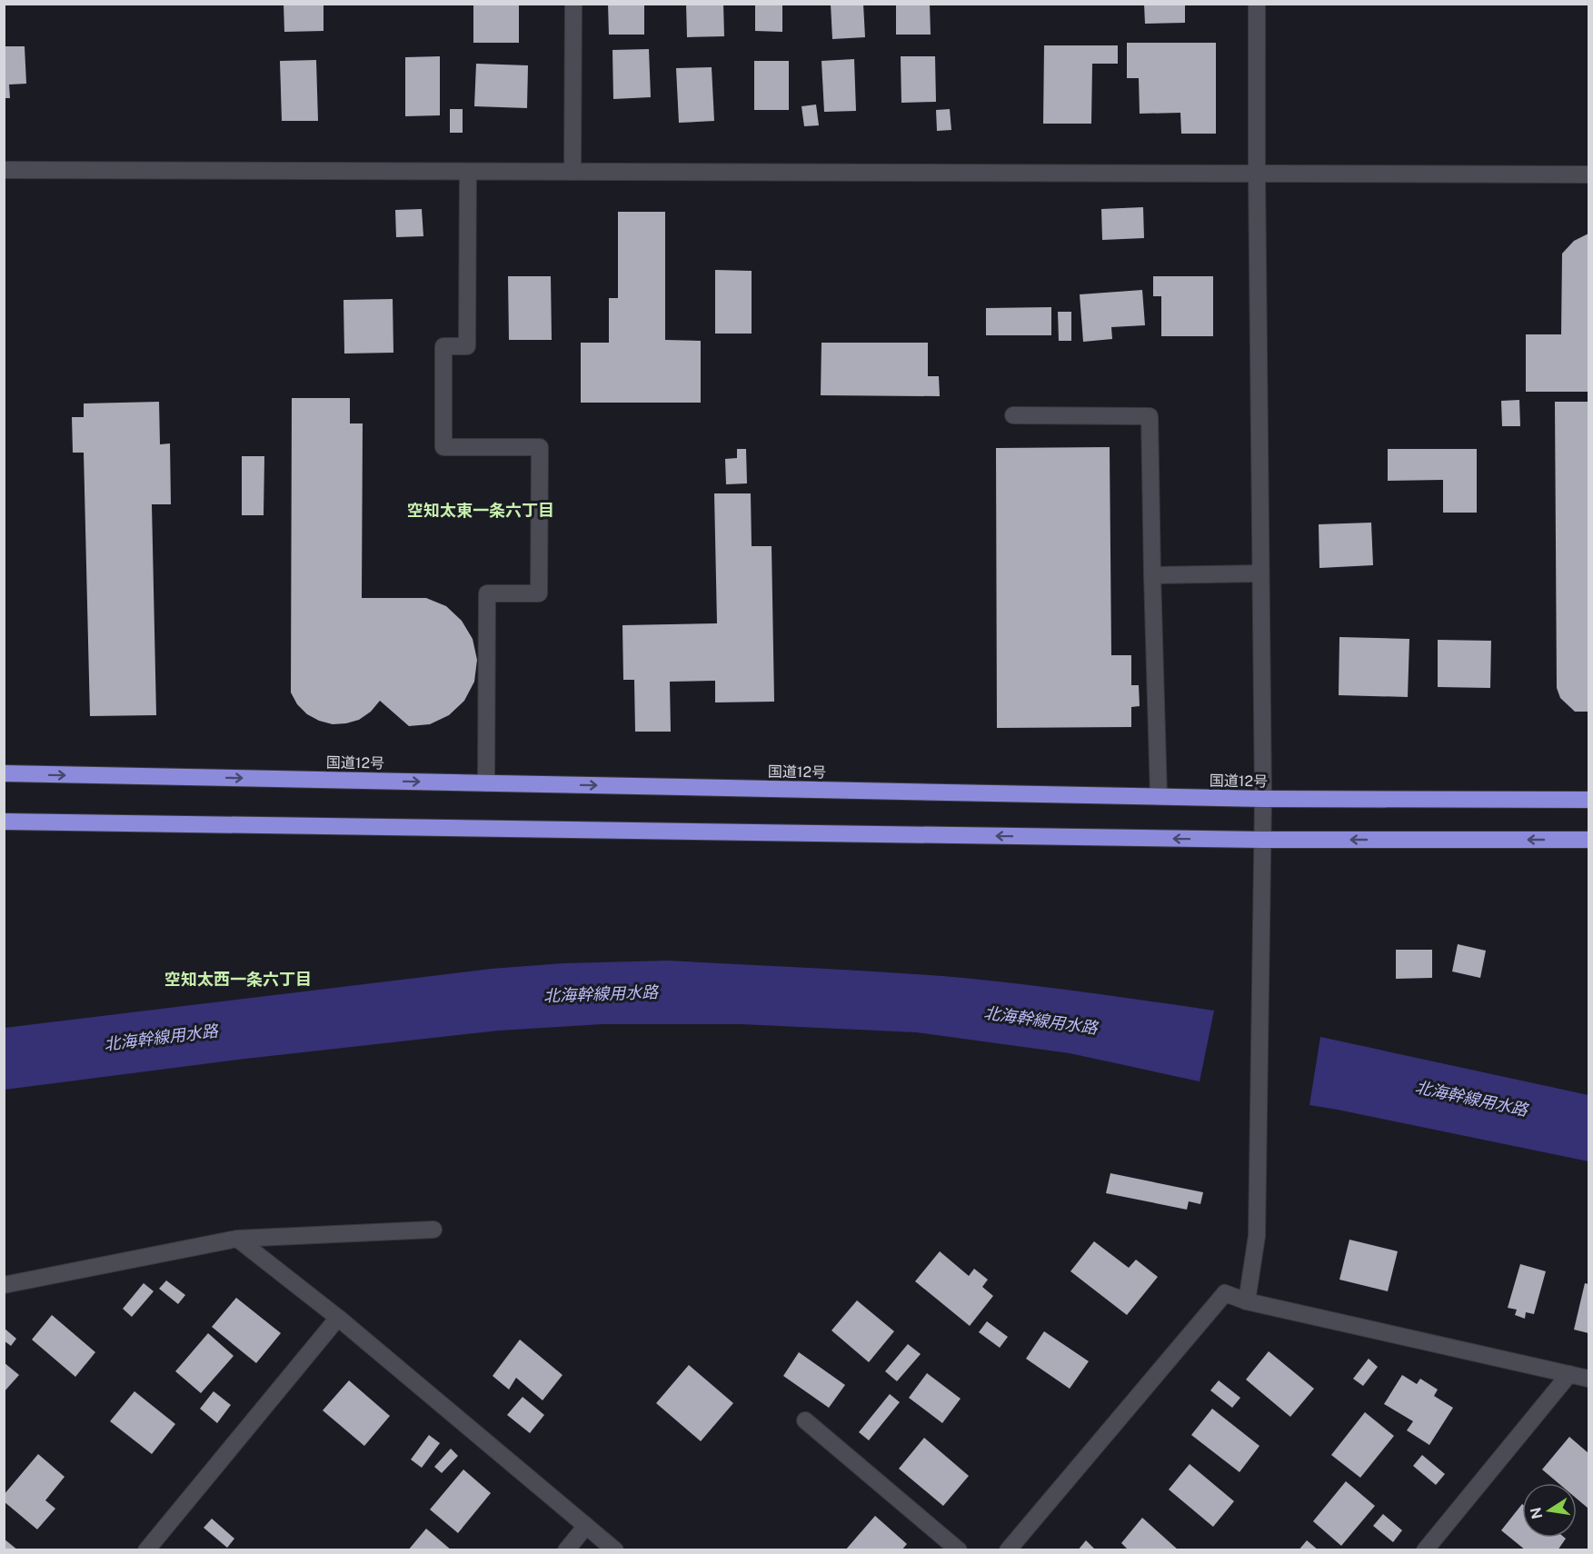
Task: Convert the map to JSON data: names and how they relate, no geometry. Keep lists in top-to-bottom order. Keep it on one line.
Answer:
{"streets":{"highway":["国道12号"]},"districts":["空知太東一条六丁目","空知太西一条六丁目"],"water":["北海幹線用水路"],"north":"left"}
